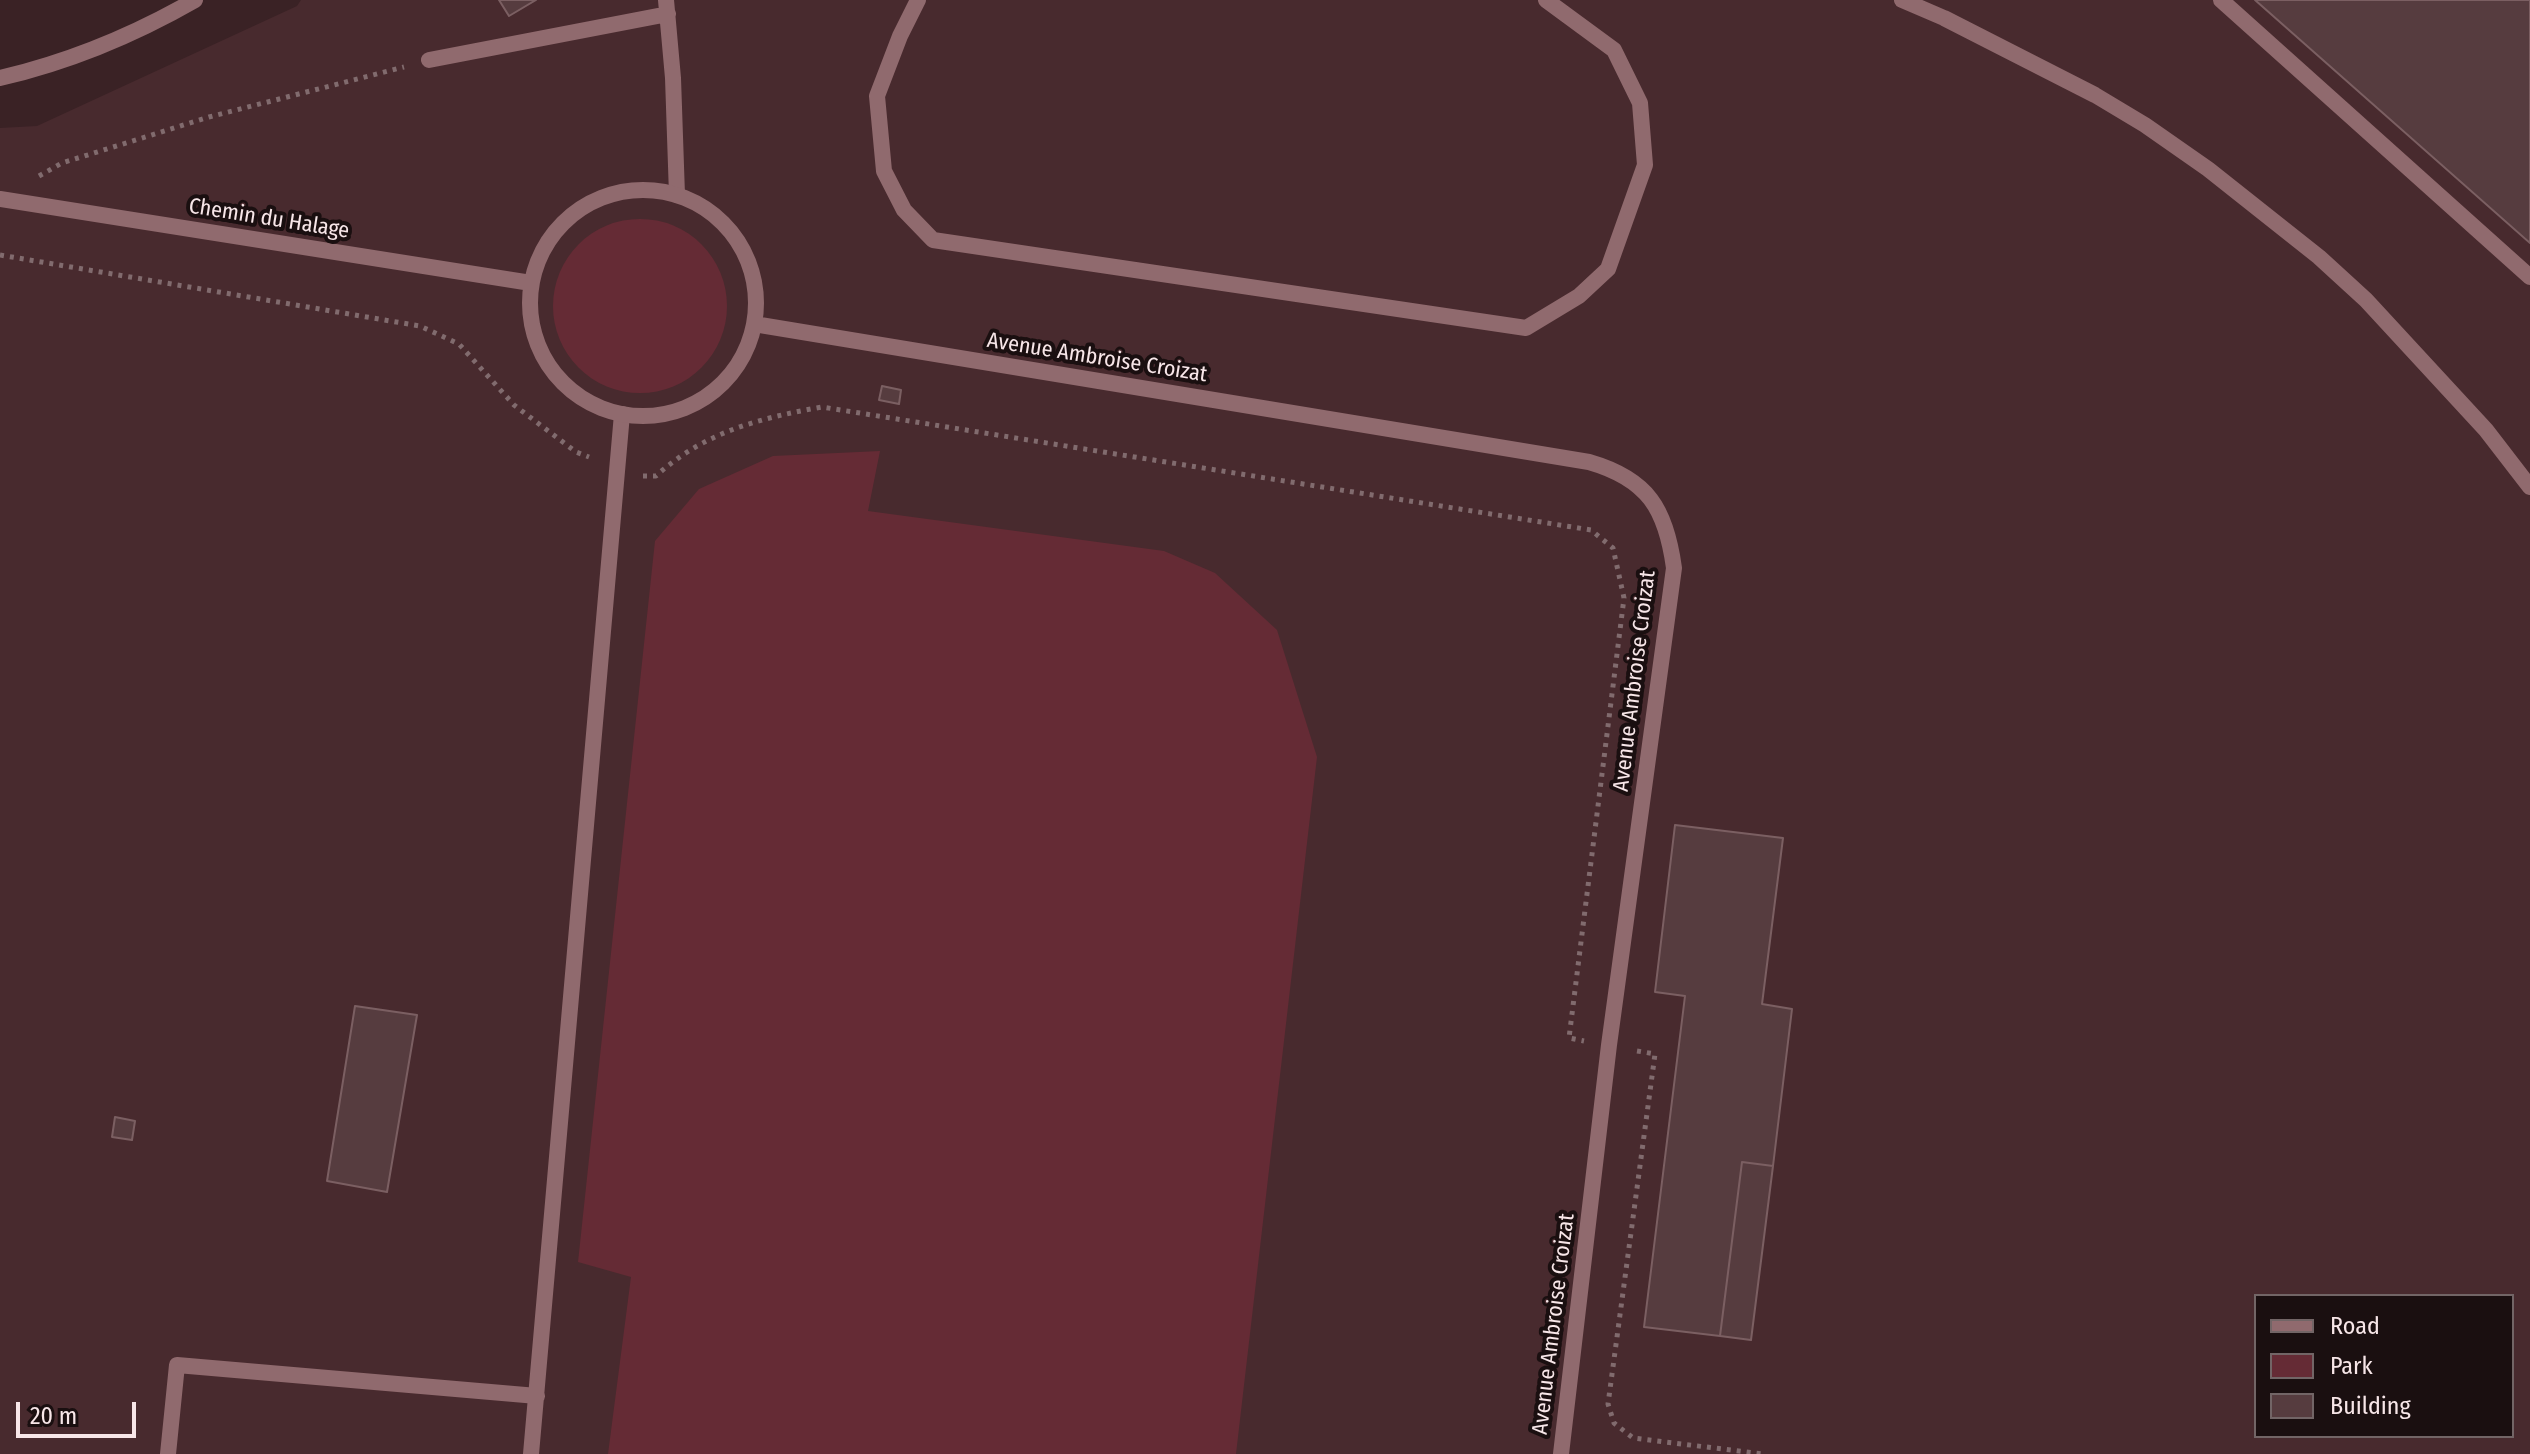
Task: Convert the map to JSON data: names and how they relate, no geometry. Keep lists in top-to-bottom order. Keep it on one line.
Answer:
{"streets":{"street":["Chemin du Halage","Avenue Ambroise Croizat"]},"crossings":[["Chemin du Halage","Avenue Ambroise Croizat"]],"legend":["Road","Park","Building"],"scale_bar":"20 m"}
